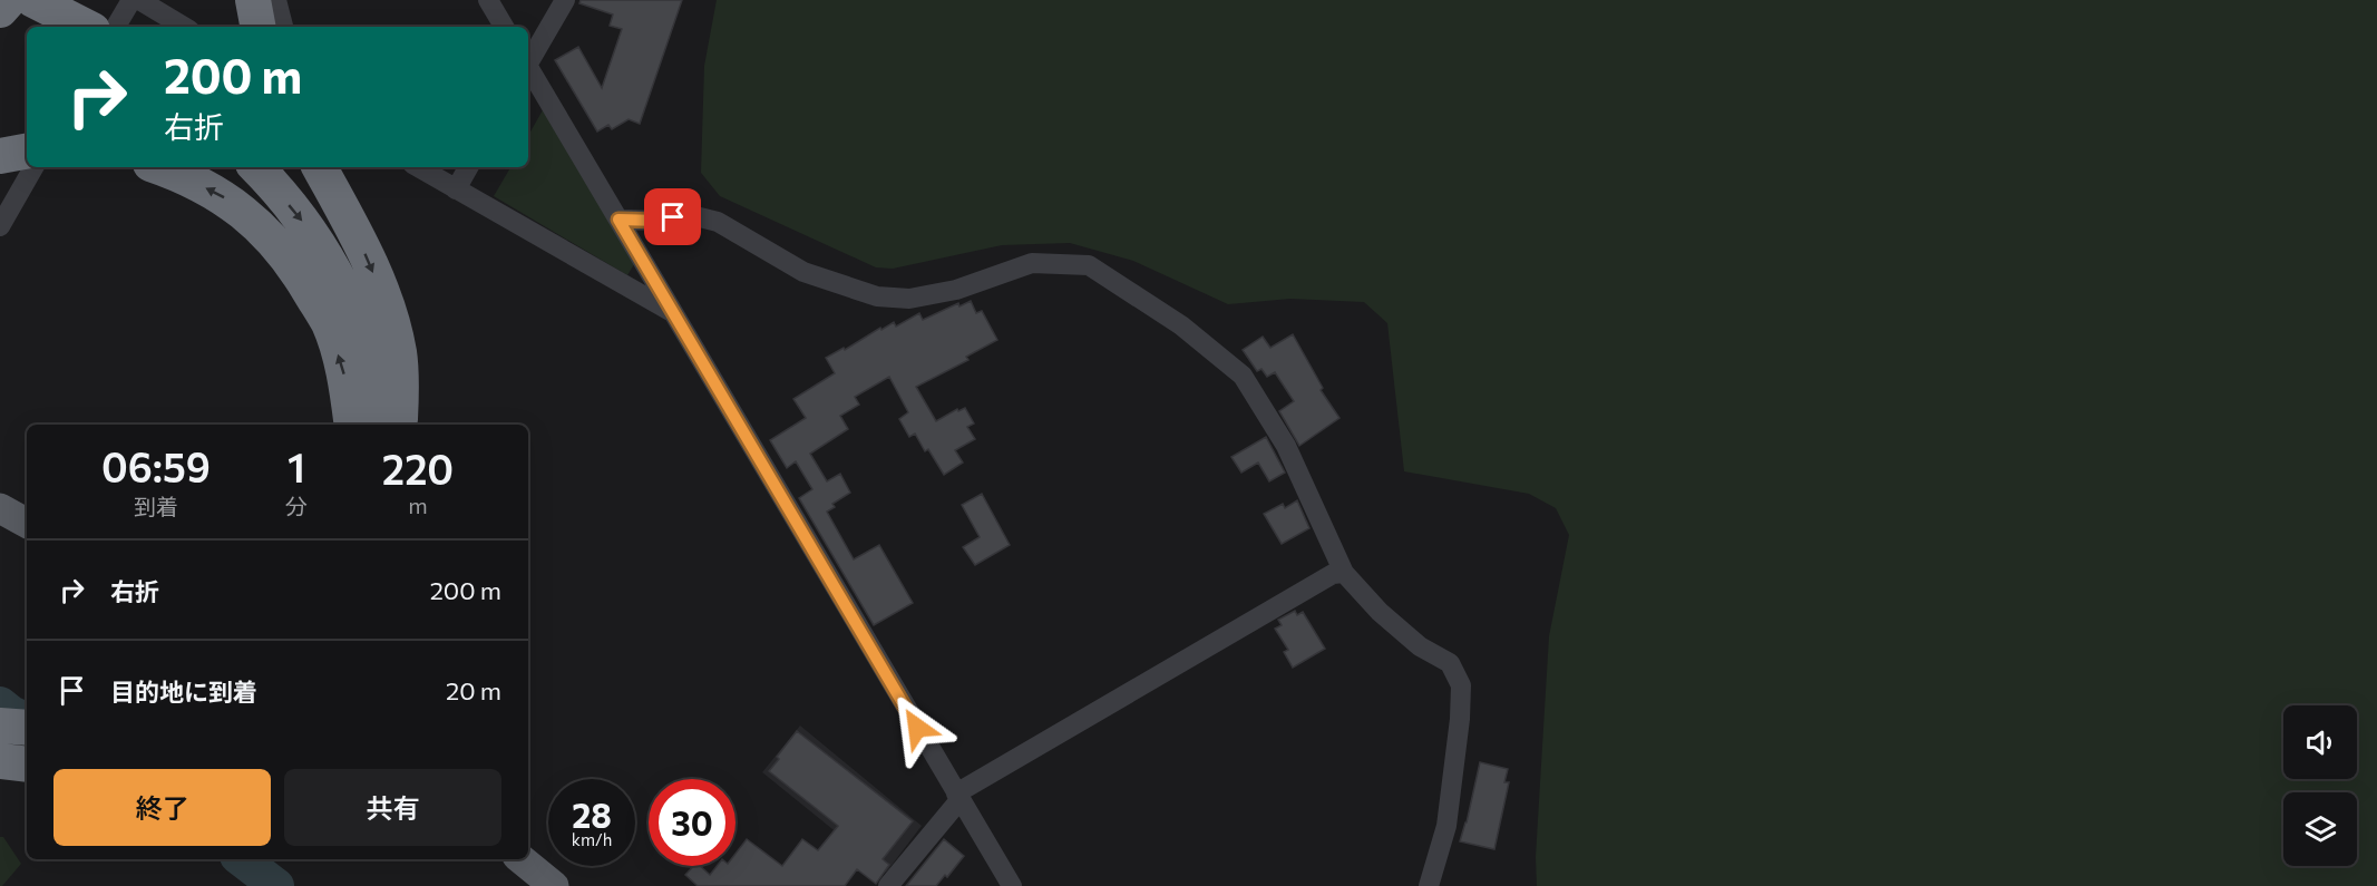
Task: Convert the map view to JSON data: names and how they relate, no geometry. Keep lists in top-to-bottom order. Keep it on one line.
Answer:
{"page":{"turn":["200 m","右折"],"eta":["06:59","到着","1","分","220","m"],"list":[{"name":"右折","value":"200 m"},{"name":"目的地に到着","value":"20 m"}],"buttons":["終了","共有"],"speed":"28 km/h","limit":"30"}}
